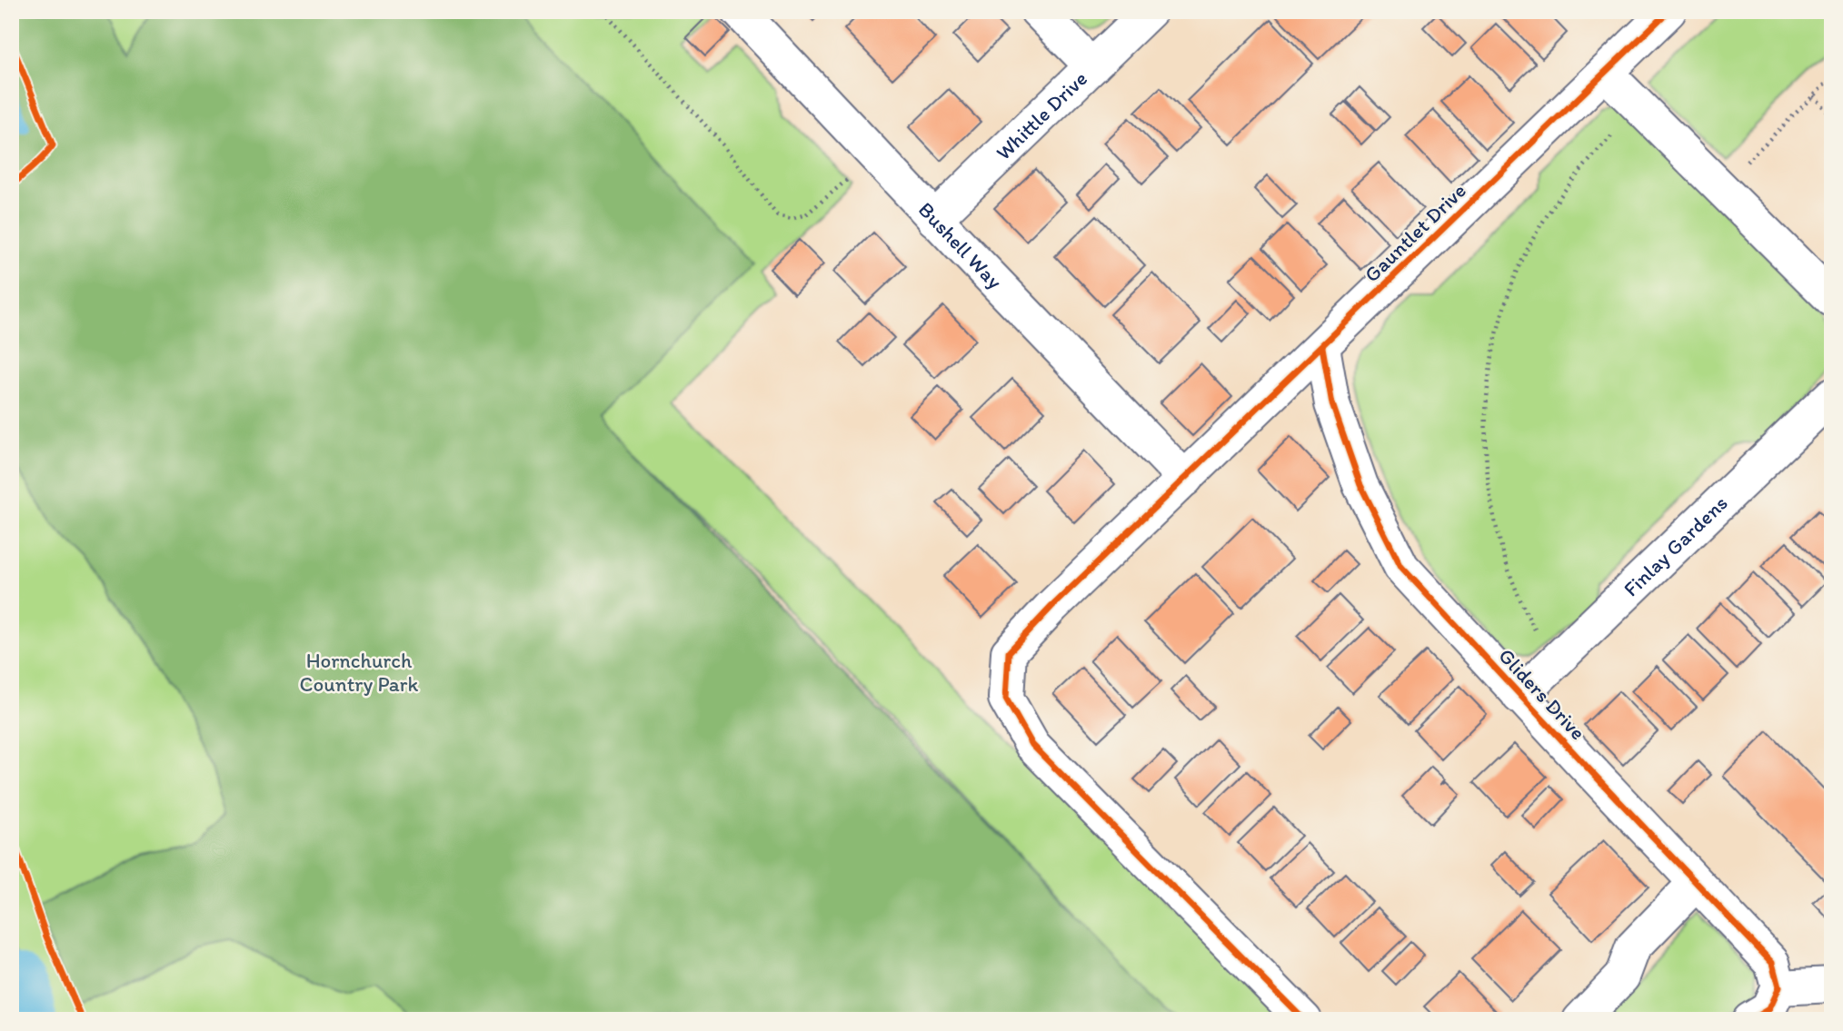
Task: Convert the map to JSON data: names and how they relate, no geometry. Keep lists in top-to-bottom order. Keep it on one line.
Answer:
{"streets":{"street":["Whittle Drive","Gauntlet Drive","Bushell Way","Finlay Gardens","Gliders Drive"]},"crossings":[["Whittle Drive","Bushell Way"],["Gauntlet Drive","Bushell Way"],["Gauntlet Drive","Gliders Drive"],["Finlay Gardens","Gliders Drive"]],"parks":["Hornchurch Country Park"]}
